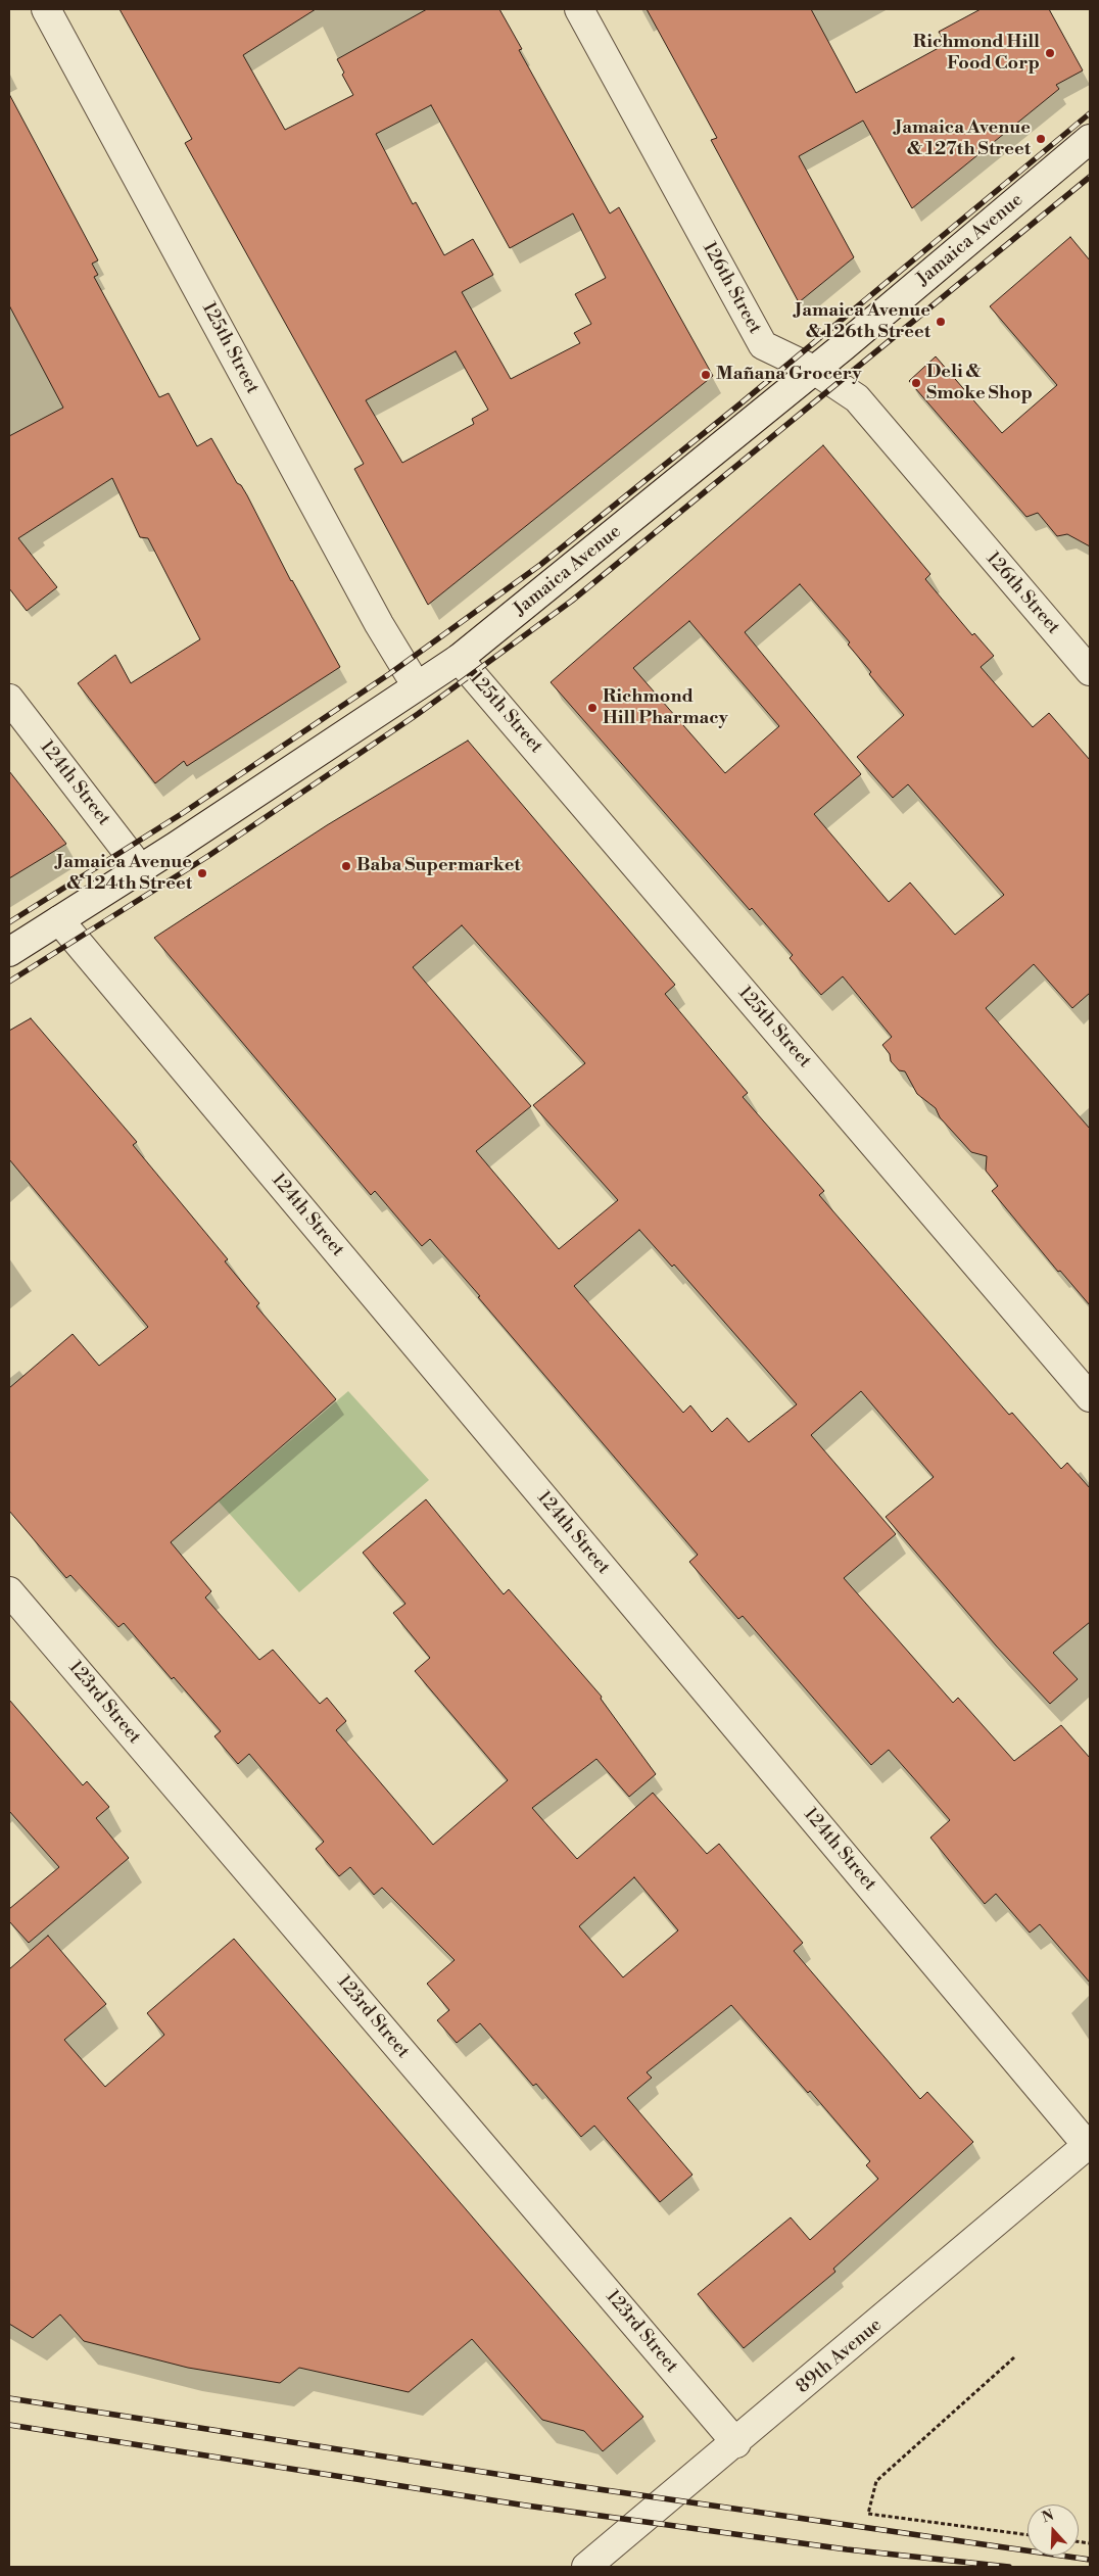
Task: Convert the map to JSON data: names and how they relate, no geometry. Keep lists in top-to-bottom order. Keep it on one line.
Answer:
{"streets":{"street":["Jamaica Avenue","126th Street","125th Street","124th Street","123rd Street","89th Avenue"]},"crossings":[["Jamaica Avenue","126th Street"],["Jamaica Avenue","125th Street"],["Jamaica Avenue","124th Street"],["124th Street","89th Avenue"],["123rd Street","89th Avenue"]],"places":["Richmond Hill Food Corp","Jamaica Avenue & 127th Street","Jamaica Avenue & 126th Street","Mañana Grocery","Deli & Smoke Shop","Richmond Hill Pharmacy","Baba Supermarket","Jamaica Avenue & 124th Street"],"north":"top"}
